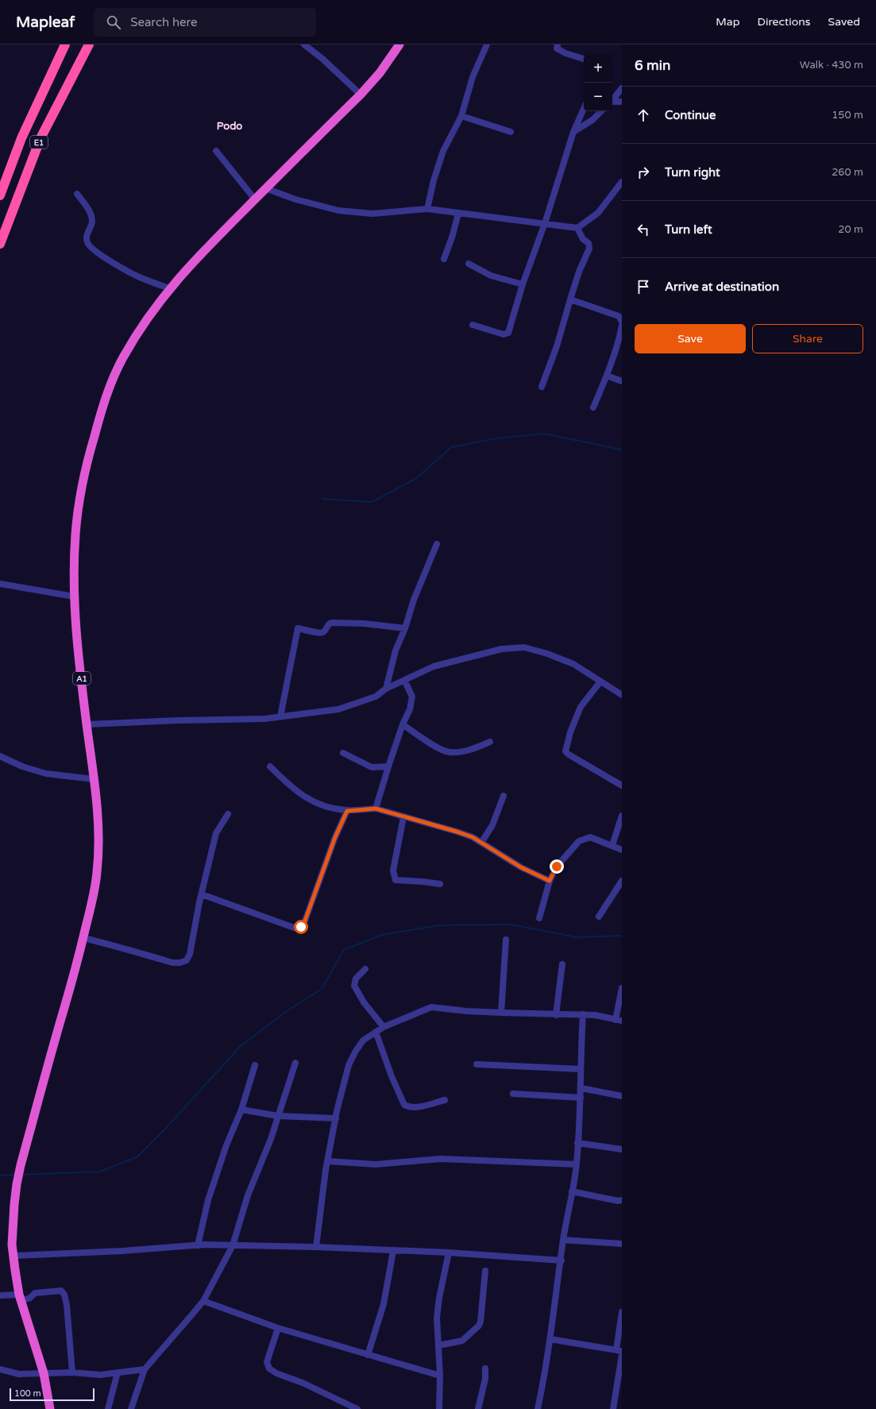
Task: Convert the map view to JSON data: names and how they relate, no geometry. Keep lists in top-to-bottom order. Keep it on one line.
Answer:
{"streets":{"highway":["E1","A1"]},"districts":["Podo"],"scale_bar":"100 m","page":{"header":"Mapleaf","search":"Search here","nav":["Map","Directions","Saved"],"heading":["6 min","Walk · 430 m"],"map_buttons":["+","−"],"list":[["Continue","150 m"],["Turn right","260 m"],["Turn left","20 m"],"Arrive at destination"],"buttons":["Save","Share"],"scale":"100 m"}}
